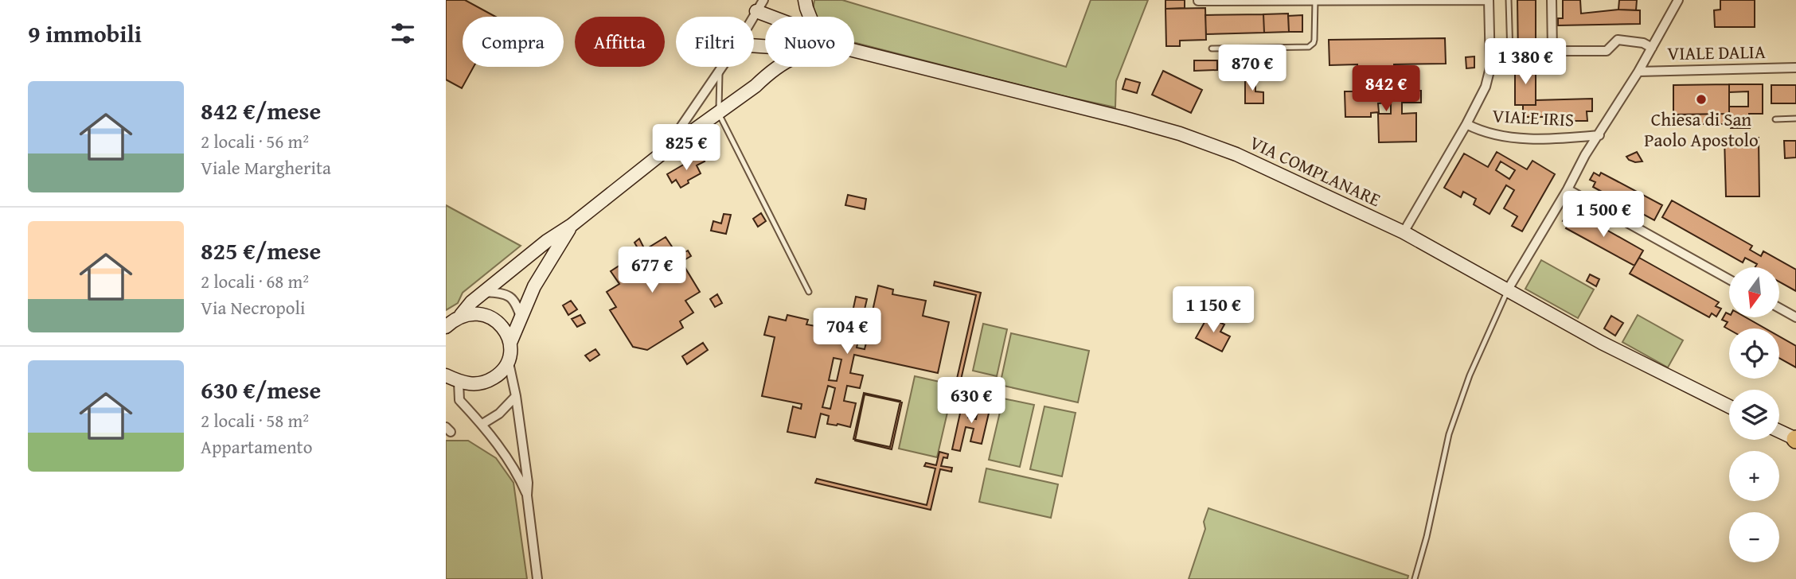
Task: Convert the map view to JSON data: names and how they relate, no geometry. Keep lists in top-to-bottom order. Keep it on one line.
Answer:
{"streets":{"main road":["VIA COMPLANARE"],"street":["VIALE DALIA","VIALE IRIS"]},"places":["Chiesa di San Paolo Apostolo"],"north":"bottom","page":{"heading":"9 immobili","chip":["Compra","Affitta","Filtri","Nuovo"],"price":["1 380 €","870 €","842 €","825 €","1 500 €","677 €","1 150 €","704 €","630 €"],"list":[{"name":"842 €/mese","note":"2 locali · 56 m² · Viale Margherita"},{"name":"825 €/mese","note":"2 locali · 68 m² · Via Necropoli"},{"name":"630 €/mese","note":"2 locali · 58 m² · Appartamento"}],"map_buttons":["+","−"]}}
